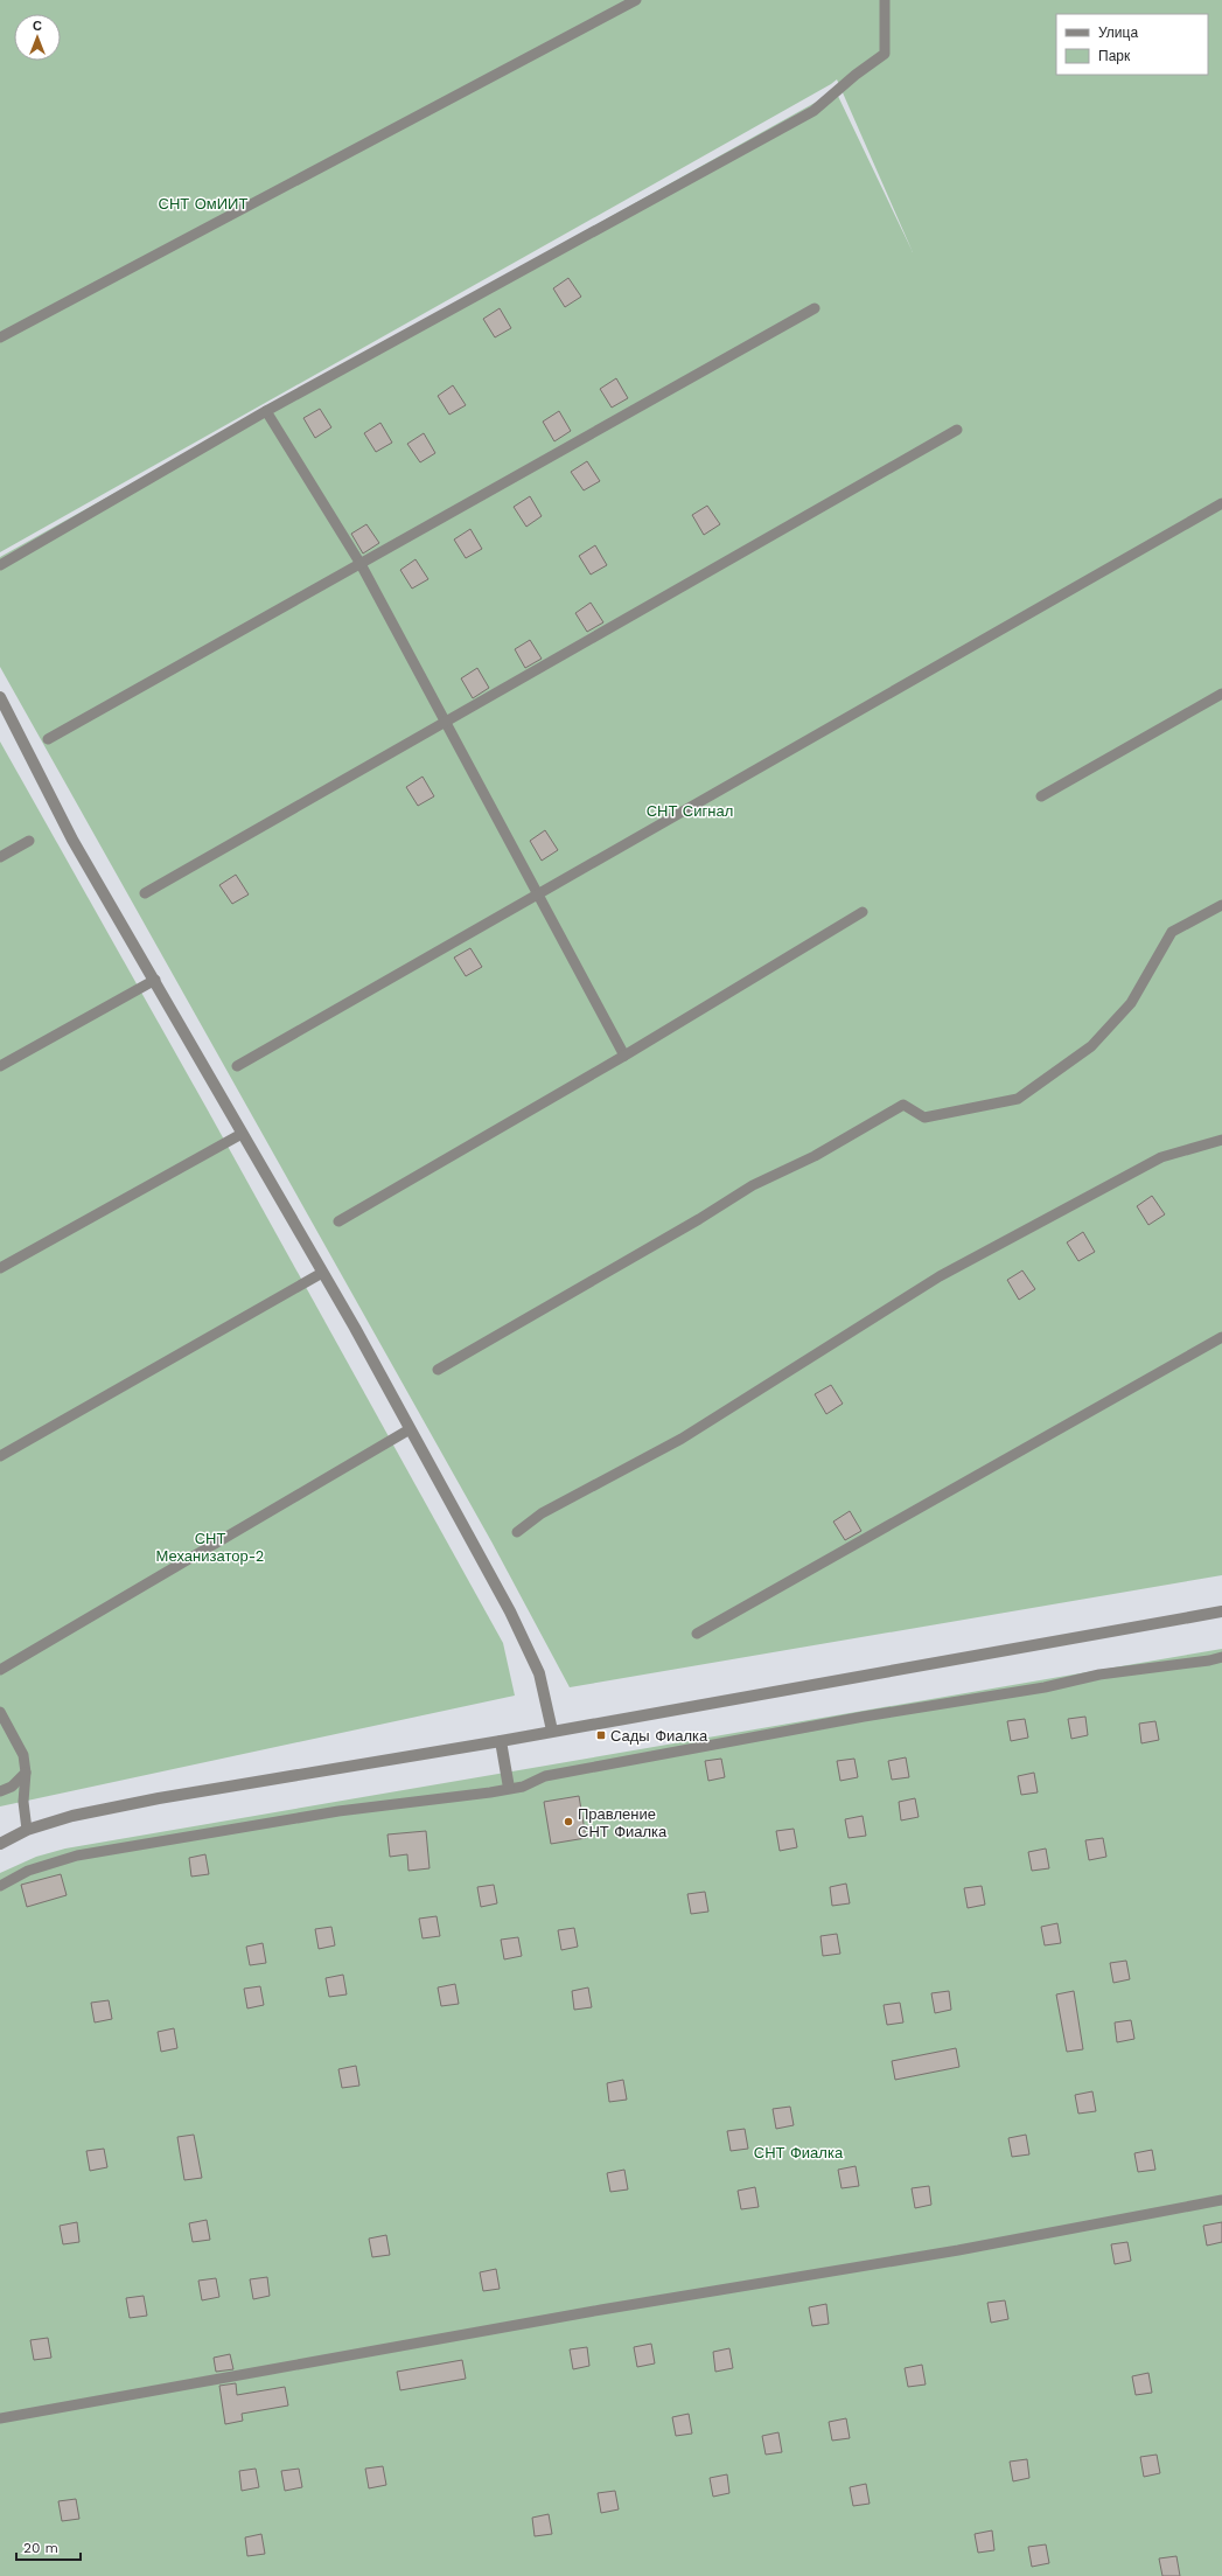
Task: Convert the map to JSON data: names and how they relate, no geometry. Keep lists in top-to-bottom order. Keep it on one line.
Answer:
{"parks":["СНТ ОмИИТ","СНТ Сигнал","СНТ Механизатор-2","СНТ Фиалка"],"places":{"transit":["Сады Фиалка"],"other":["Правление СНТ Фиалка"]},"legend":["Улица","Парк"],"scale_bar":"20 m","north":"top"}
